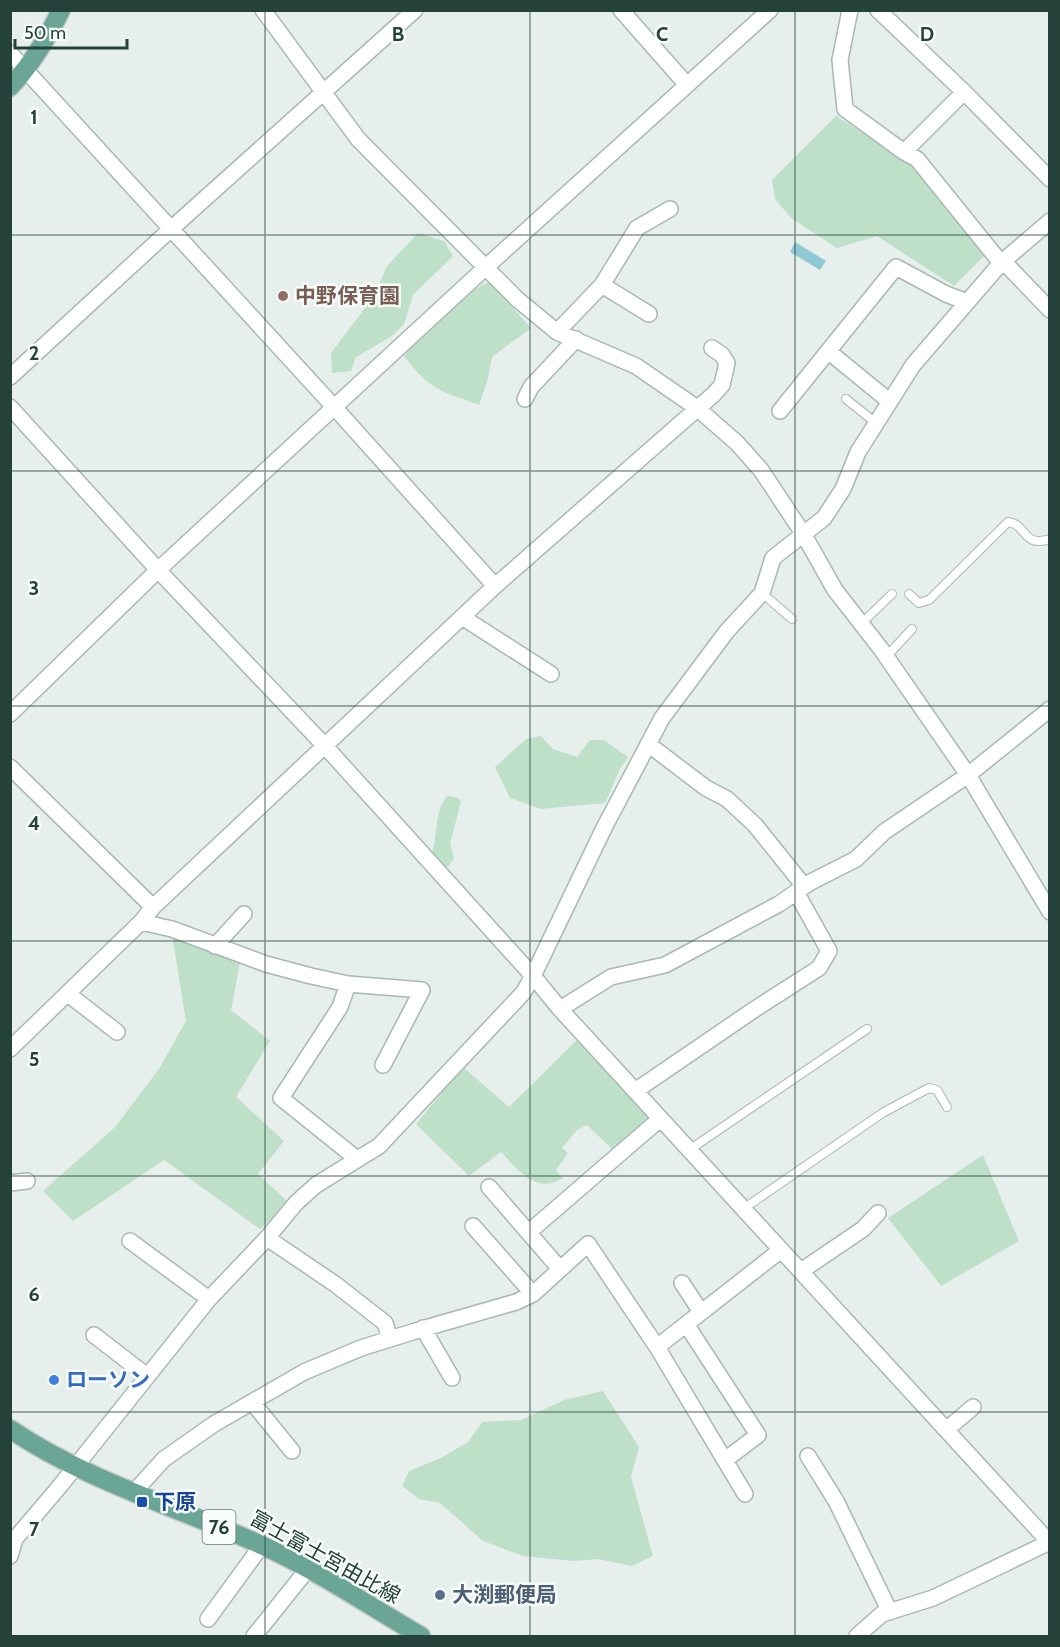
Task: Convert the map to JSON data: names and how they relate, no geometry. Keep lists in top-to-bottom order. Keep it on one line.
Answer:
{"streets":{"main road":["76","富士富士宮由比線"]},"places":{"other":["中野保育園","ローソン","大渕郵便局"],"transit":["下原"]},"scale_bar":"50 m","grid":{"columns":["B","C","D"],"rows":["1","2","3","4","5","6","7"]}}
